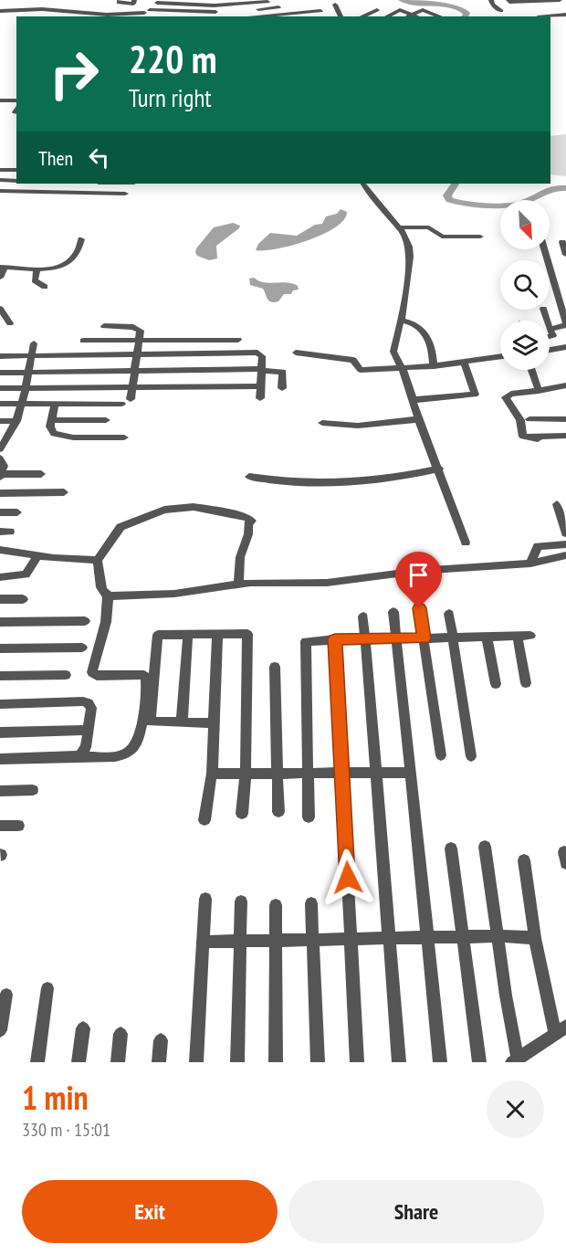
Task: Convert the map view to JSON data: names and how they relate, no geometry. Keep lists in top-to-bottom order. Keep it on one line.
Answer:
{"north":"bottom right","page":{"turn":["220 m","Turn right"],"then":"Then","heading":["1 min","330 m · 15:01"],"buttons":["Exit","Share"]}}
